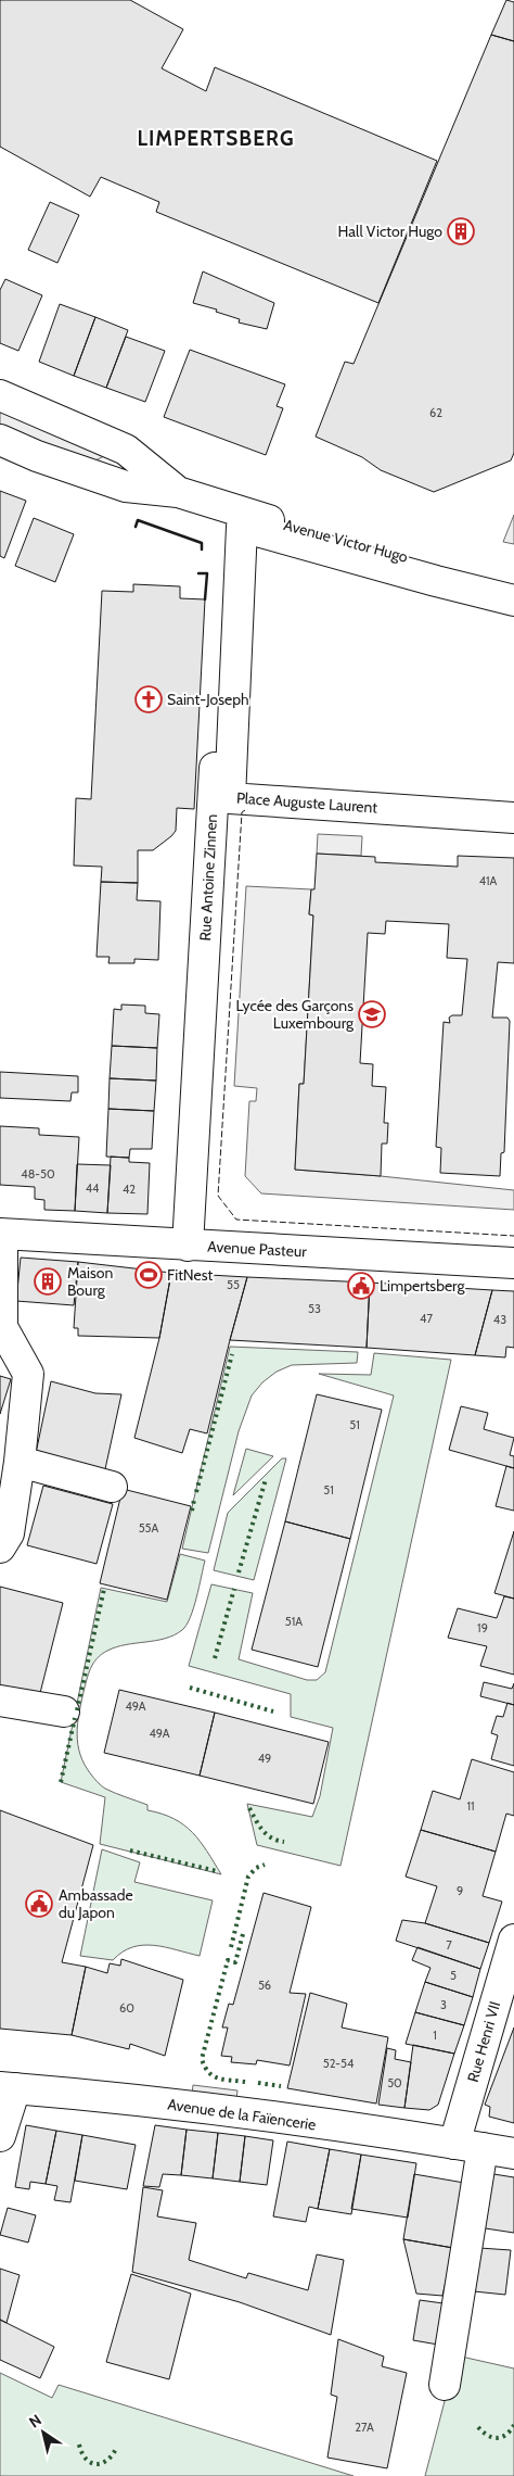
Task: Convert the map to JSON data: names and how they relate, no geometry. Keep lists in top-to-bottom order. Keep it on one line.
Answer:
{"streets":{"street":["Avenue Victor Hugo","Place Auguste Laurent","Rue Antoine Zinnen","Avenue Pasteur","Rue Henri VII","Avenue de la Faïencerie"]},"crossings":[["Avenue Victor Hugo","Rue Antoine Zinnen"],["Rue Antoine Zinnen","Avenue Pasteur"],["Rue Henri VII","Avenue de la Faïencerie"]],"districts":["LIMPERTSBERG"],"places":{"building":["Hall Victor Hugo","Maison Bourg"],"church":["Saint-Joseph"],"school or university":["Lycée des Garçons Luxembourg"],"sports":["FitNest"],"public building":["Limpertsberg","Ambassade du Japon"]},"house_numbers":["62","41A","48-50","44","42","55","53","47","43","51","51","55A","51A","19","49A","49A","49","11","9","7","5","56","3","60","1","52-54","50","27A"],"north":"top left"}
